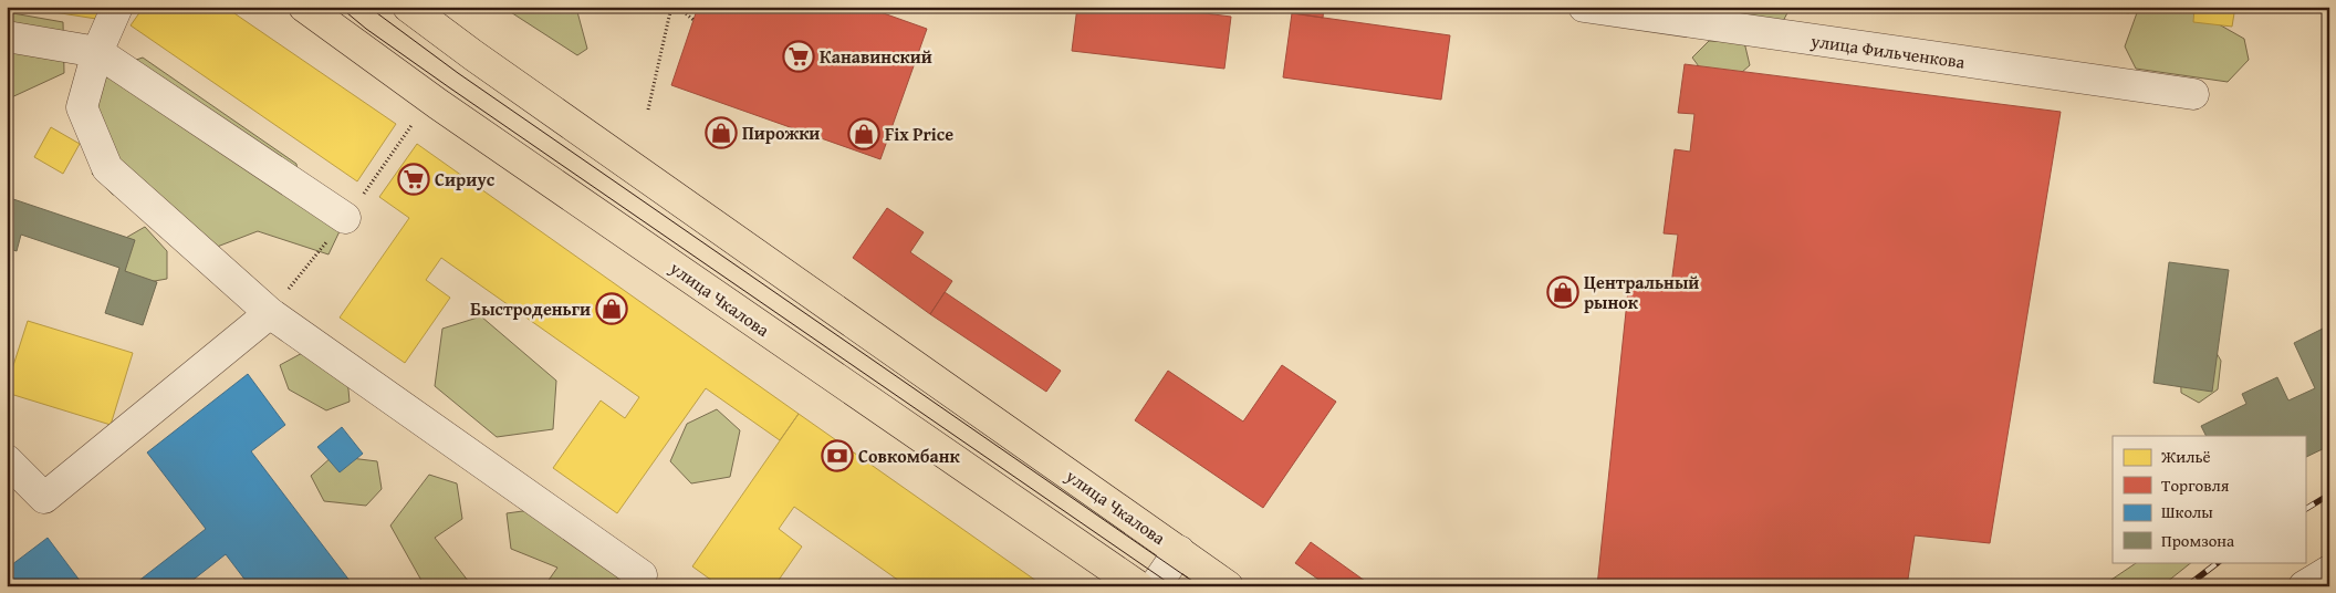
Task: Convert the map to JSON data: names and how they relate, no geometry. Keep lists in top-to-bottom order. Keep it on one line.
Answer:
{"streets":{"main road":["улица Чкалова"],"street":["улица Фильченкова"]},"places":{"supermarket":["Канавинский","Сириус"],"shop":["Пирожки","Fix Price","Центральный рынок","Быстроденьги"],"bank":["Совкомбанк"]},"legend":["Жильё","Торговля","Школы","Промзона"]}
